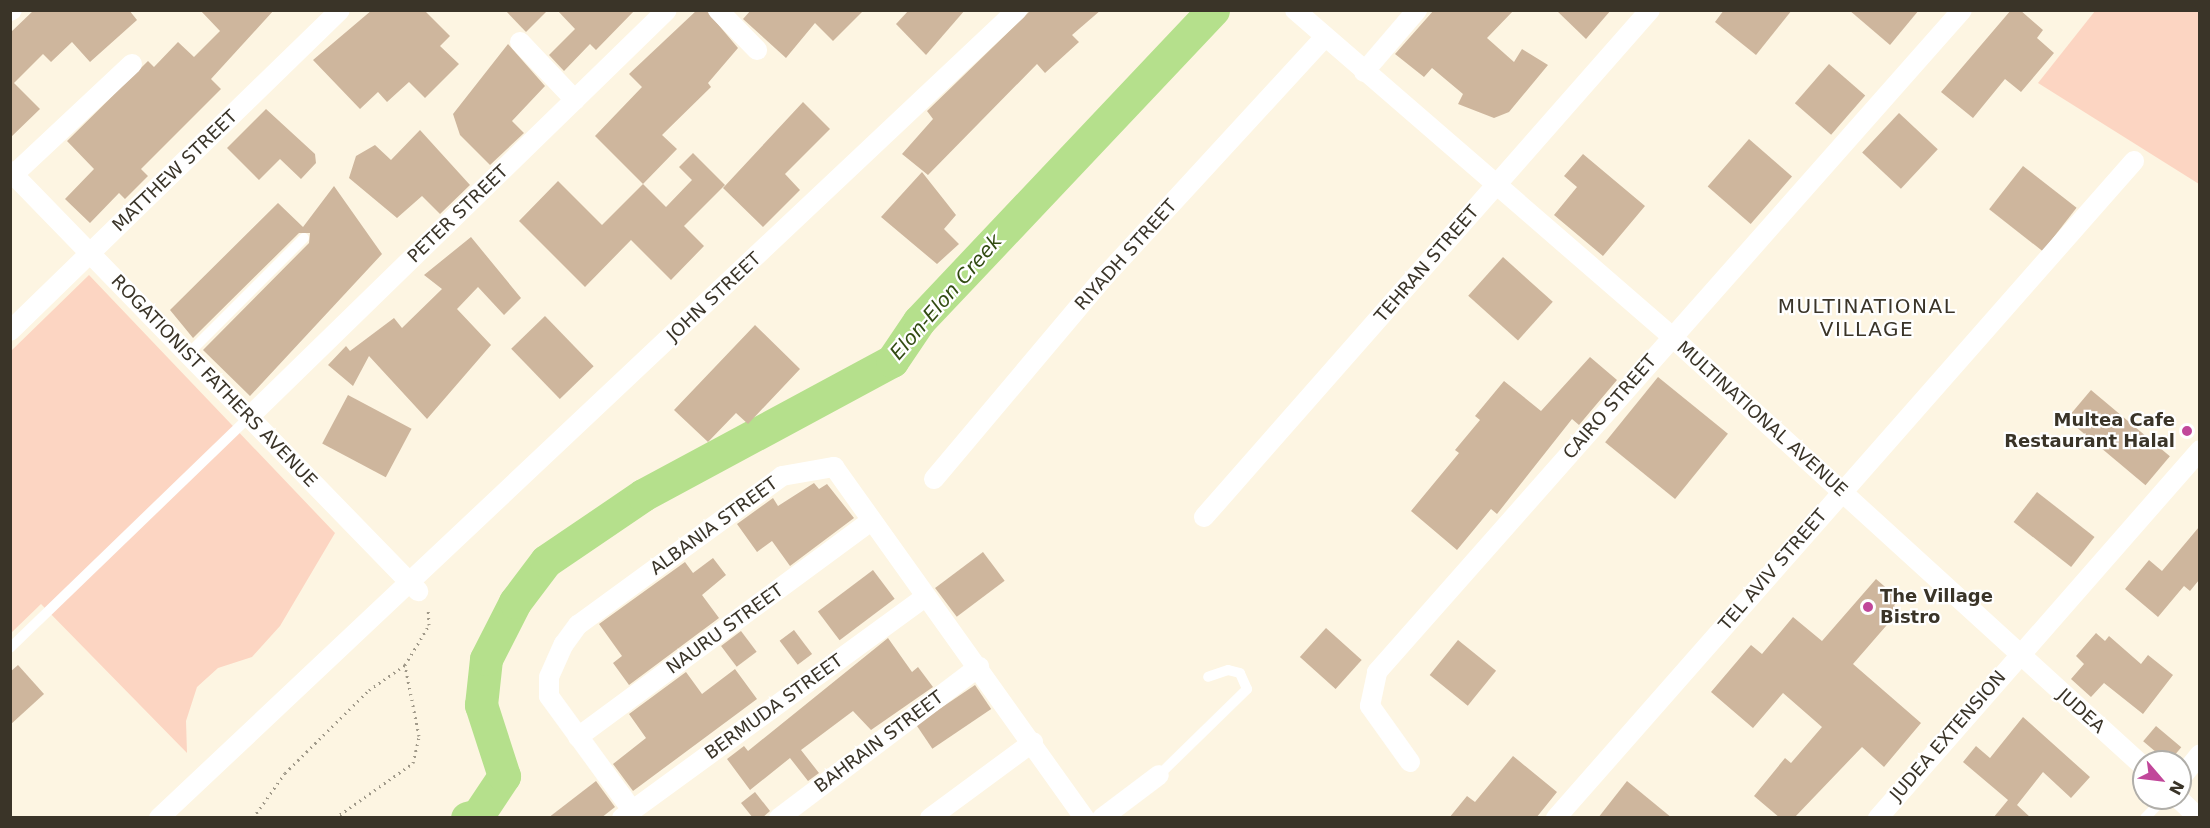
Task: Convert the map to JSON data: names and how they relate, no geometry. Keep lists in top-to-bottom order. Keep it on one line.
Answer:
{"streets":{"street":["MATTHEW STREET","PETER STREET","RIYADH STREET","TEHRAN STREET","JOHN STREET","ROGATIONIST FATHERS AVENUE","CAIRO STREET","MULTINATIONAL AVENUE","ALBANIA STREET","TEL AVIV STREET","NAURU STREET","BERMUDA STREET","JUDEA","JUDEA EXTENSION","BAHRAIN STREET"]},"crossings":[["MATTHEW STREET","ROGATIONIST FATHERS AVENUE"],["PETER STREET","ROGATIONIST FATHERS AVENUE"],["RIYADH STREET","MULTINATIONAL AVENUE"],["TEHRAN STREET","MULTINATIONAL AVENUE"],["JOHN STREET","ROGATIONIST FATHERS AVENUE"],["CAIRO STREET","MULTINATIONAL AVENUE"],["MULTINATIONAL AVENUE","TEL AVIV STREET"],["MULTINATIONAL AVENUE","JUDEA"],["MULTINATIONAL AVENUE","JUDEA EXTENSION"],["ALBANIA STREET","NAURU STREET"],["ALBANIA STREET","BERMUDA STREET"],["ALBANIA STREET","BAHRAIN STREET"],["JUDEA","JUDEA EXTENSION"]],"districts":["MULTINATIONAL VILLAGE"],"water":["Elon-Elon Creek"],"places":["Multea Cafe Restaurant Halal","The Village Bistro"],"north":"bottom right"}
